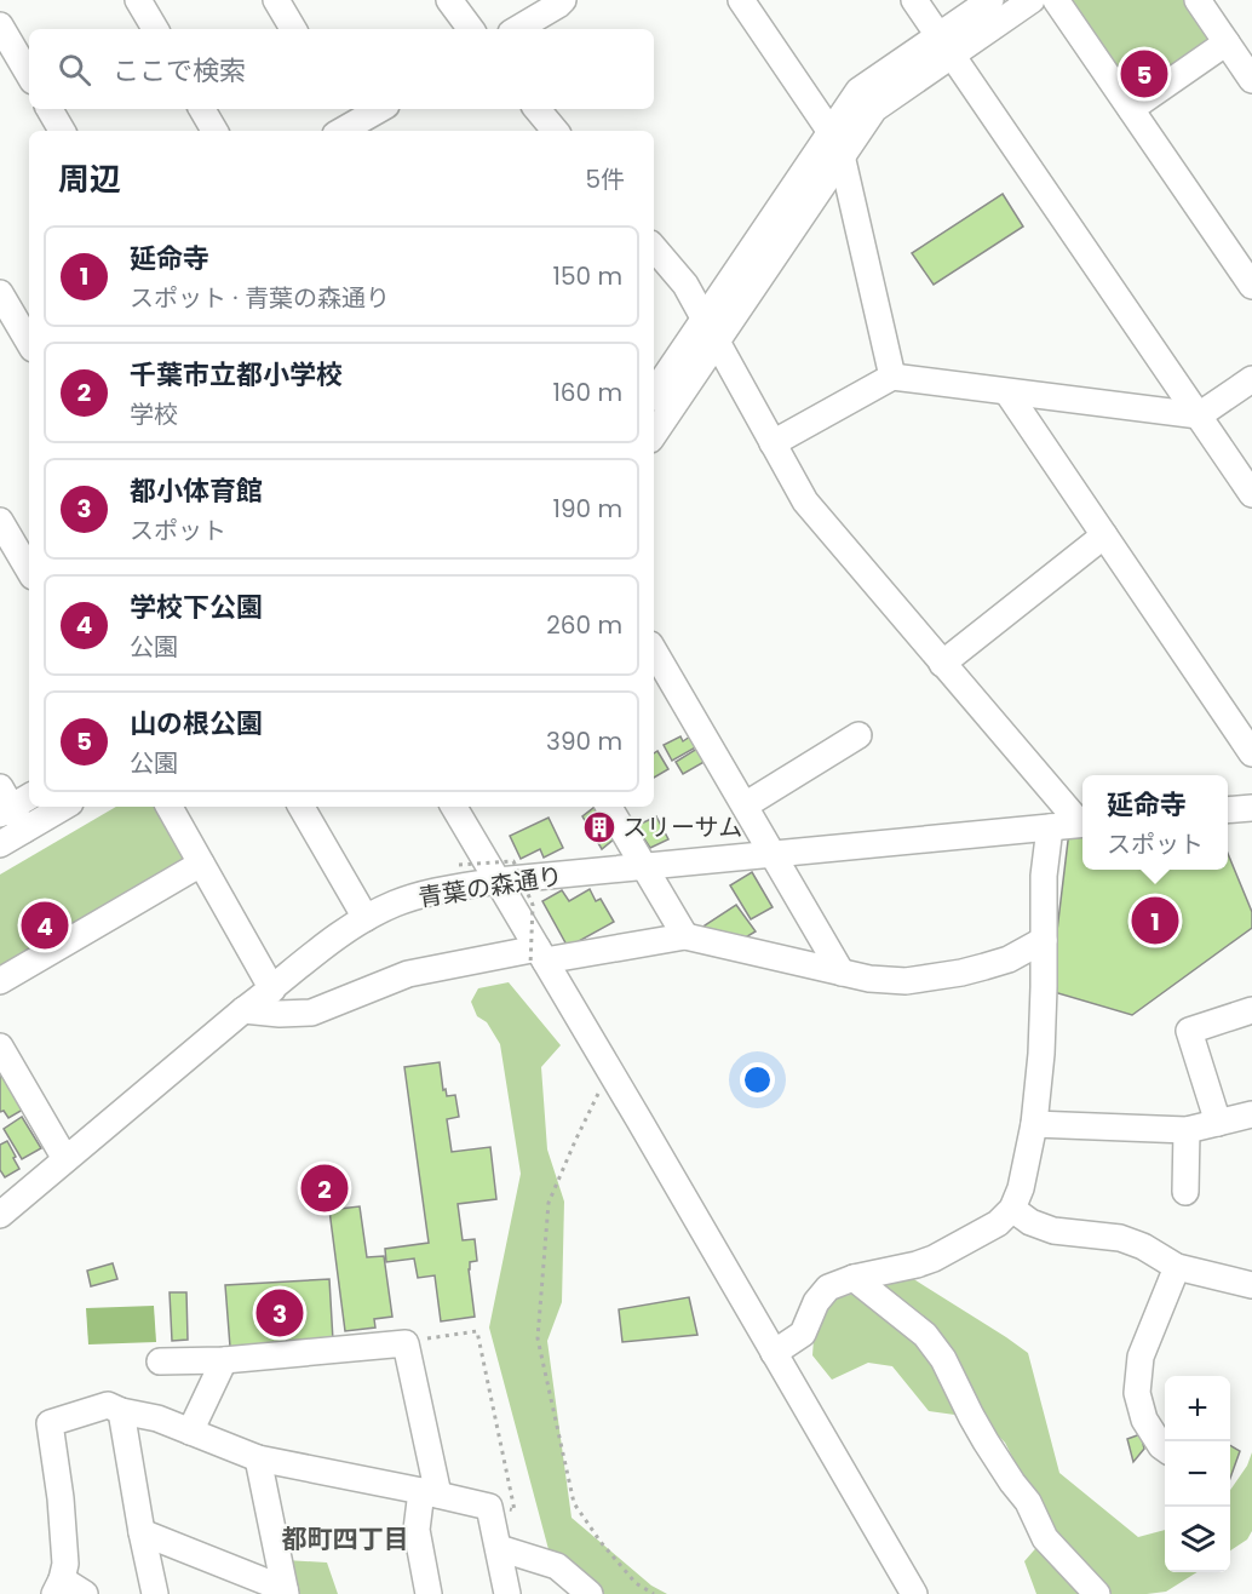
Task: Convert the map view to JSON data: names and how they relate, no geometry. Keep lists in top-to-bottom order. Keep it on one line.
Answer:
{"streets":{"street":["青葉の森通り"]},"districts":["都町四丁目"],"places":{"building":["スリーサム"]},"page":{"search":"ここで検索","pins":["5","1","4","2","3"],"heading":["周辺","5件"],"list":[{"mark":"1","name":"延命寺","note":"スポット · 青葉の森通り","value":"150 m"},{"mark":"2","name":"千葉市立都小学校","note":"学校","value":"160 m"},{"mark":"3","name":"都小体育館","note":"スポット","value":"190 m"},{"mark":"4","name":"学校下公園","note":"公園","value":"260 m"},{"mark":"5","name":"山の根公園","note":"公園","value":"390 m"}],"popup":["延命寺","スポット"],"map_buttons":["+","−"]}}
